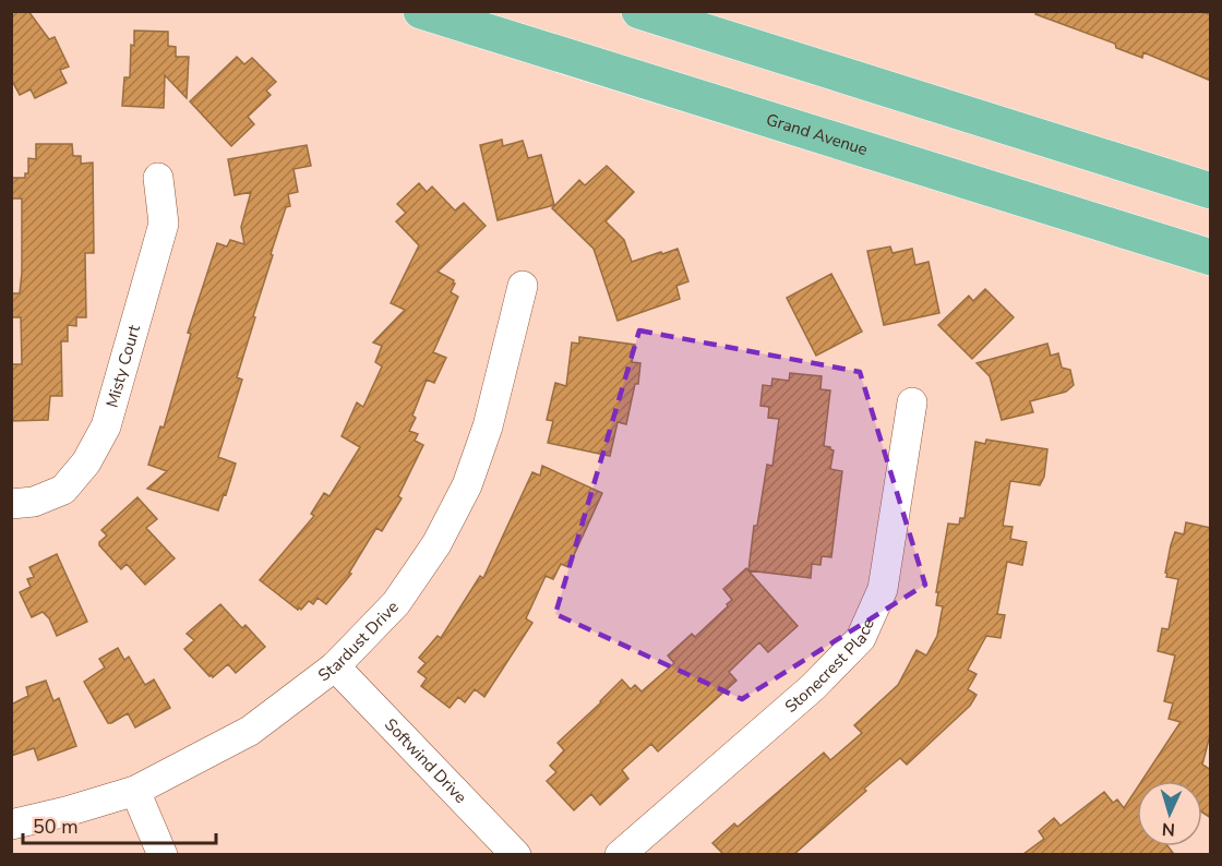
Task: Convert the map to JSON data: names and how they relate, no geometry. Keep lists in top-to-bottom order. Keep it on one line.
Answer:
{"streets":{"main road":["Grand Avenue"],"street":["Misty Court","Stardust Drive","Stonecrest Place","Softwind Drive"]},"crossings":[["Stardust Drive","Softwind Drive"]],"scale_bar":"50 m","north":"bottom"}
